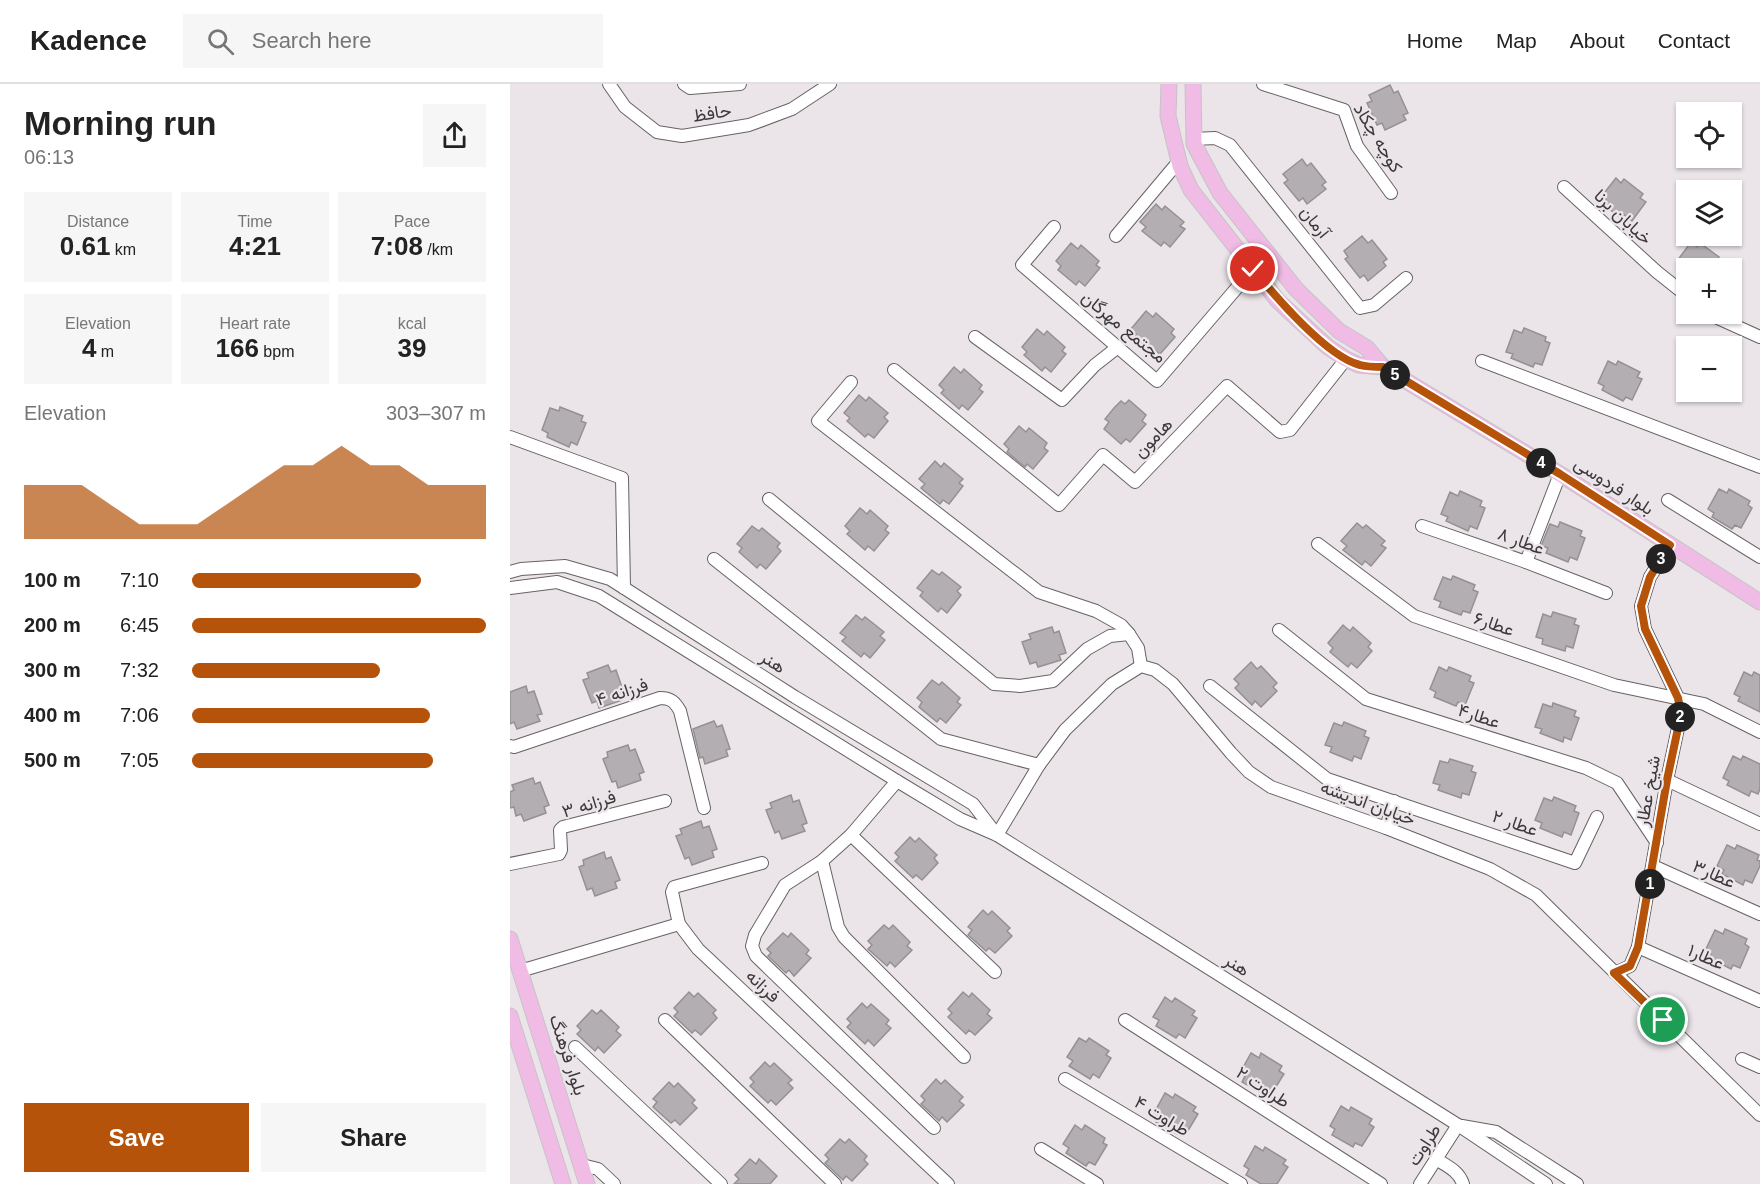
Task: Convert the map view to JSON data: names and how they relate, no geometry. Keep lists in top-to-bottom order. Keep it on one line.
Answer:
{"streets":{"main road":["بلوار فردوسی","بلوار فرهنگ"],"street":["حافظ","کوچه چکاد","خیابان برنا","آرمان","مجتمع مهرگان","هامون","عطار ۸","عطار۶","هنر","فرزانه ۴","عطار۴","شیخ عطار","خیابان اندیشه","فرزانه ۳","عطار ۲","عطار۳","عطار۱","فرزانه","طراوت ۲","طراوت ۴","طراوت"]},"crossings":[["آرمان","بلوار فردوسی"],["مجتمع مهرگان","بلوار فردوسی"],["هامون","بلوار فردوسی"],["بلوار فردوسی","شیخ عطار"],["عطار۶","شیخ عطار"],["هنر","طراوت"],["عطار۴","شیخ عطار"],["شیخ عطار","خیابان اندیشه"],["شیخ عطار","عطار۳"],["شیخ عطار","عطار۱"]],"page":{"header":"Kadence","search":"Search here","nav":["Home","Map","About","Contact"],"heading":["Morning run","06:13"],"map_buttons":["+","−"],"stats":[["Distance","0.61 km"],["Time","4:21"],["Pace","7:08 /km"],["Elevation","4 m"],["Heart rate","166 bpm"],["kcal","39"]],"pins":["5","4","3","2","1"],"chart":["Elevation","303–307 m"],"list":[{"name":"100 m","note":"7:10"},{"name":"200 m","note":"6:45"},{"name":"300 m","note":"7:32"},{"name":"400 m","note":"7:06"},{"name":"500 m","note":"7:05"}],"buttons":["Save","Share"]}}
